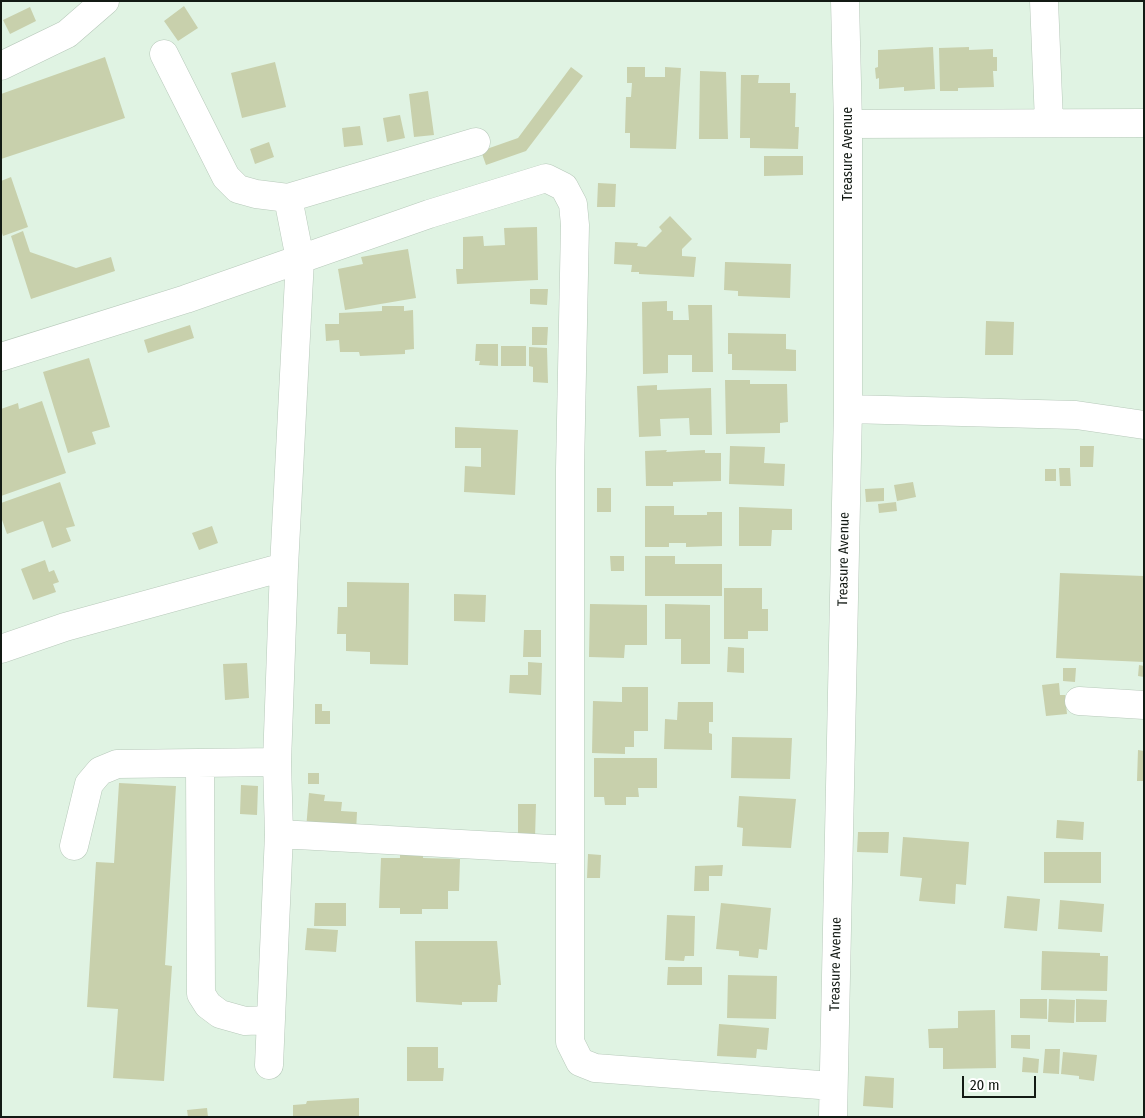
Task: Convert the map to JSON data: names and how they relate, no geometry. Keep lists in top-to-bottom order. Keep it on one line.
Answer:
{"streets":{"street":["Treasure Avenue"]},"scale_bar":"20 m"}
